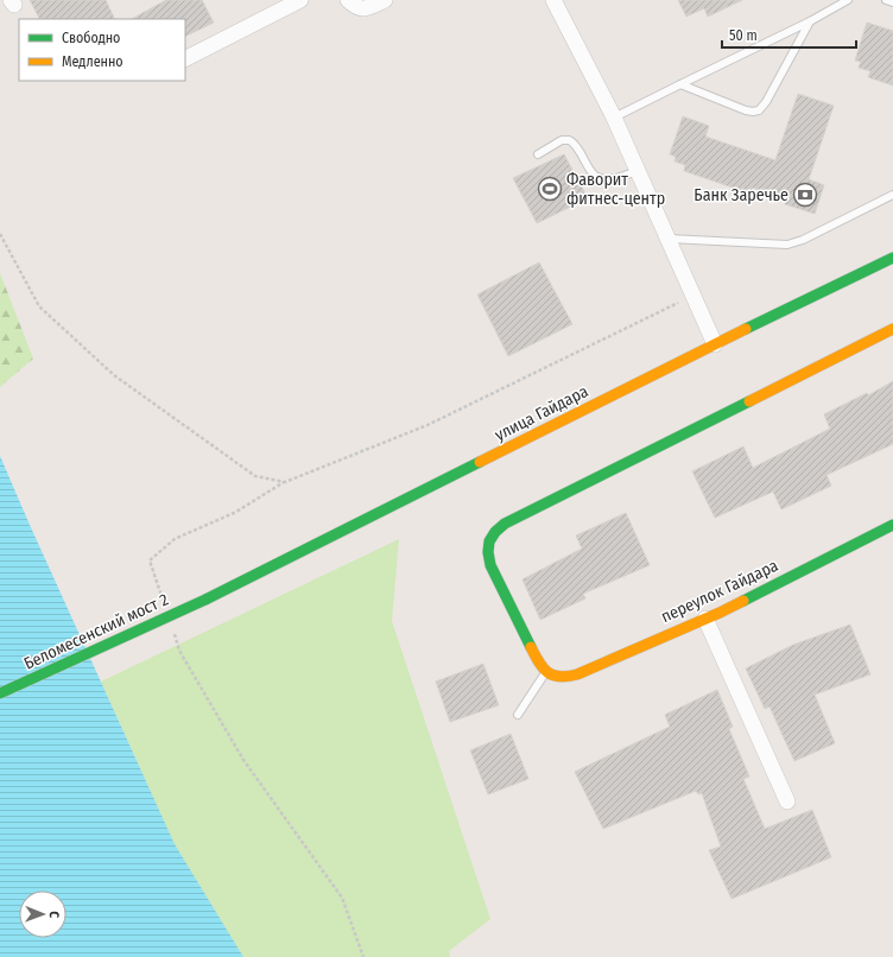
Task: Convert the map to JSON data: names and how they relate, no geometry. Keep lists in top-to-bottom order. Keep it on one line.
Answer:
{"streets":{"main road":["улица Гайдара","переулок Гайдара","Беломесенский мост 2"]},"crossings":[["улица Гайдара","Беломесенский мост 2"]],"places":{"sports":["Фаворит фитнес-центр"],"bank":["Банк Заречье"]},"legend":["Свободно","Медленно"],"scale_bar":"50 m","north":"right"}
